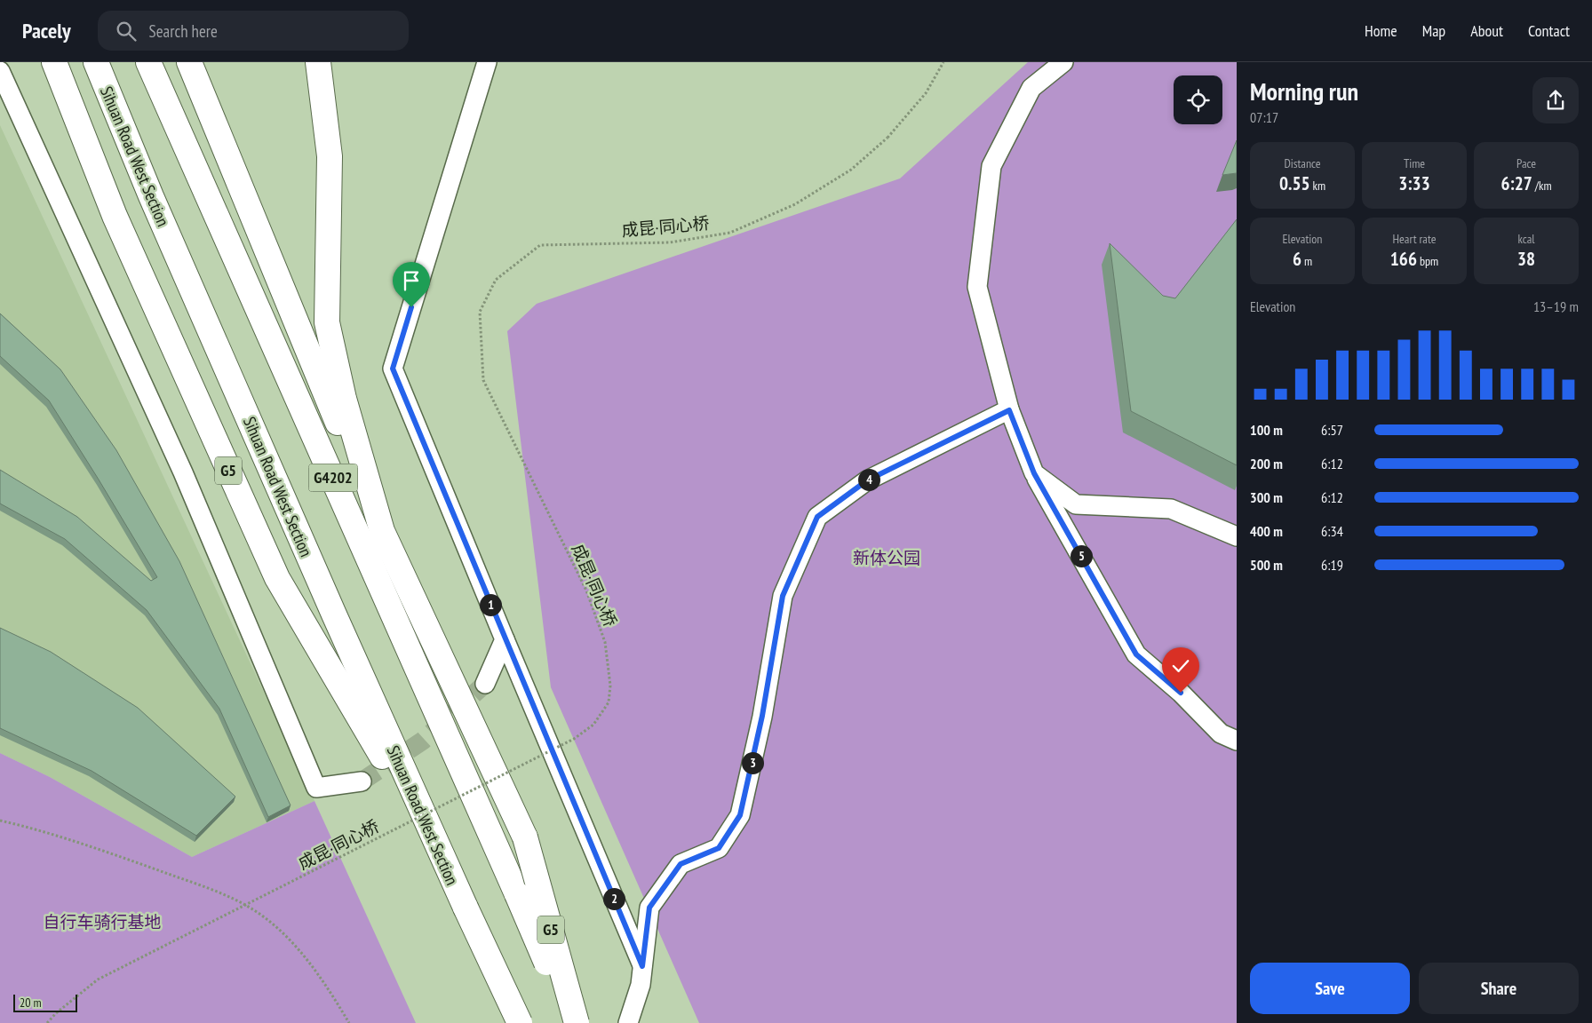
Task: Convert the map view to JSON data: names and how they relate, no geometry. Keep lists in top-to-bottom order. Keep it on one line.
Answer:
{"streets":{"highway":["Sihuan Road West Section","G5","G4202"],"path":["成昆·同心桥"]},"crossings":[["Sihuan Road West Section","G5"]],"parks":["新体公园","自行车骑行基地"],"scale_bar":"20 m","page":{"header":"Pacely","search":"Search here","nav":["Home","Map","About","Contact"],"heading":["Morning run","07:17"],"stats":[["Distance","0.55 km"],["Time","3:33"],["Pace","6:27 /km"],["Elevation","6 m"],["Heart rate","166 bpm"],["kcal","38"]],"chart":["Elevation","13–19 m"],"list":[{"name":"100 m","note":"6:57"},{"name":"200 m","note":"6:12"},{"name":"300 m","note":"6:12"},{"name":"400 m","note":"6:34"},{"name":"500 m","note":"6:19"}],"pins":["4","5","1","3","2"],"buttons":["Save","Share"],"scale":"20 m"}}
